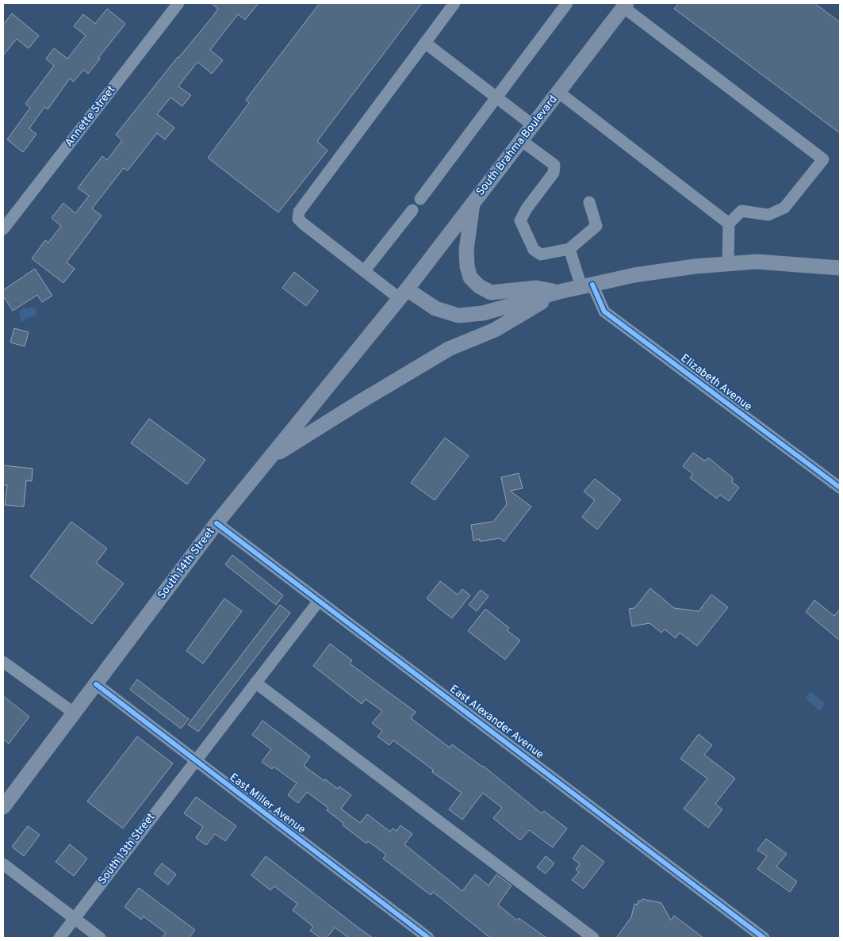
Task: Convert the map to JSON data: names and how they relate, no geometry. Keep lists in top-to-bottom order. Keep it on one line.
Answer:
{"streets":{"main road":["South Brahma Boulevard","South 14th Street"],"street":["Annette Street","Elizabeth Avenue","East Alexander Avenue","East Miller Avenue","South 13th Street"]},"crossings":[["South Brahma Boulevard","South 14th Street"],["South 14th Street","East Alexander Avenue"],["South 14th Street","East Miller Avenue"],["East Alexander Avenue","South 13th Street"],["East Miller Avenue","South 13th Street"]]}
